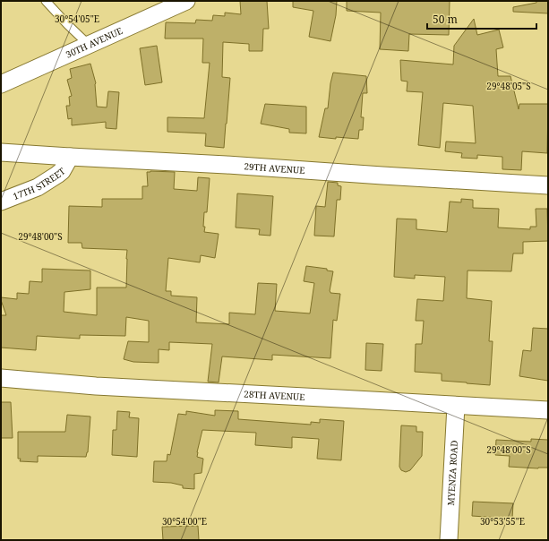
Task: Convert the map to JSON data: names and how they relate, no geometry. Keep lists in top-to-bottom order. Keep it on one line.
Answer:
{"streets":{"street":["30TH AVENUE","29TH AVENUE","17TH STREET","28TH AVENUE","MYENZA ROAD"]},"crossings":[["29TH AVENUE","17TH STREET"],["28TH AVENUE","MYENZA ROAD"]],"scale_bar":"50 m","coordinates":["30°54'05\"E","29°48'05\"S","29°48'00\"S","30°54'00\"E","30°53'55\"E"]}
